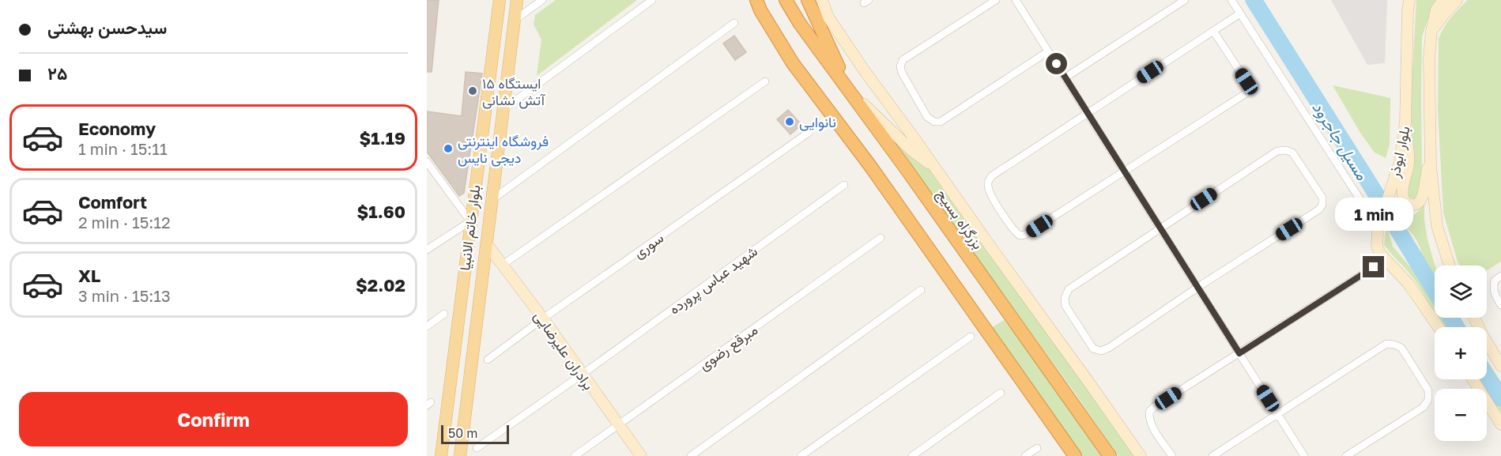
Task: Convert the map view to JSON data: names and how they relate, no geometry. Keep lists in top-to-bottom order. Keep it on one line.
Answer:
{"streets":{"highway":["بزرگراه بسیج"],"main road":["بلوار ابوذر","بلوار خاتم الانبیا","برادران علیرضایی"],"street":["سوری","شهید عباس پرورده","مبرقع رضوی"]},"crossings":[["بلوار خاتم الانبیا","برادران علیرضایی"],["سوری","برادران علیرضایی"],["شهید عباس پرورده","برادران علیرضایی"],["مبرقع رضوی","برادران علیرضایی"]],"water":["مسیل جاجرود"],"places":["ایستگاه ۱۵ آتش نشانی","نانوایی","فروشگاه اینترنتی دیجی نایس"],"scale_bar":"50 m","page":{"banner":["سیدحسن بهشتی","۲۵"],"list":[{"name":"Economy","note":"1 min · 15:11","value":"$1.19"},{"name":"Comfort","note":"2 min · 15:12","value":"$1.60"},{"name":"XL","note":"3 min · 15:13","value":"$2.02"}],"bubble":"1 min","map_buttons":["+","−"],"buttons":"Confirm","scale":"50 m"}}
